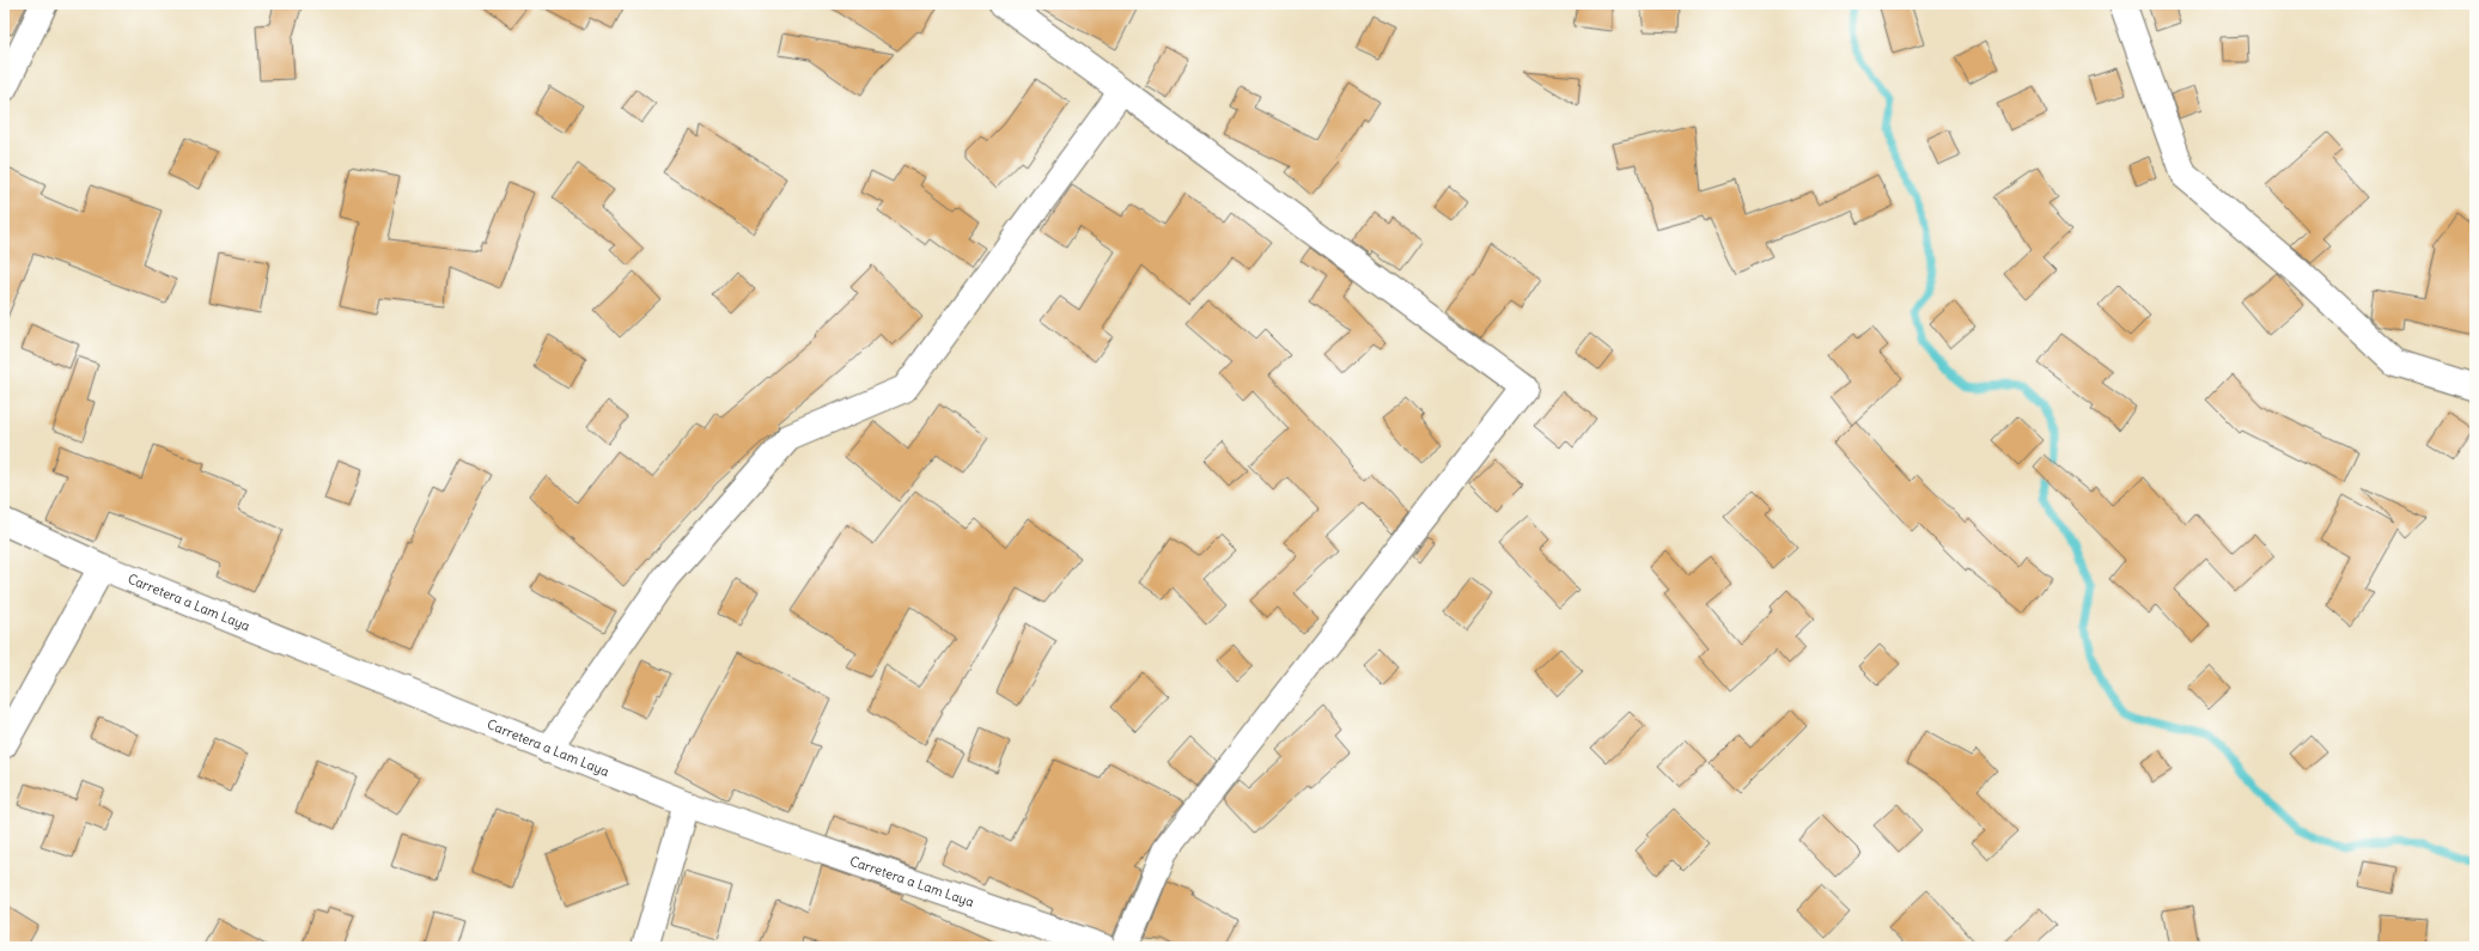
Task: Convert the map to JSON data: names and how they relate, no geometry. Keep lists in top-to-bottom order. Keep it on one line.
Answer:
{"streets":{"street":["Carretera a Lam Laya"]}}
